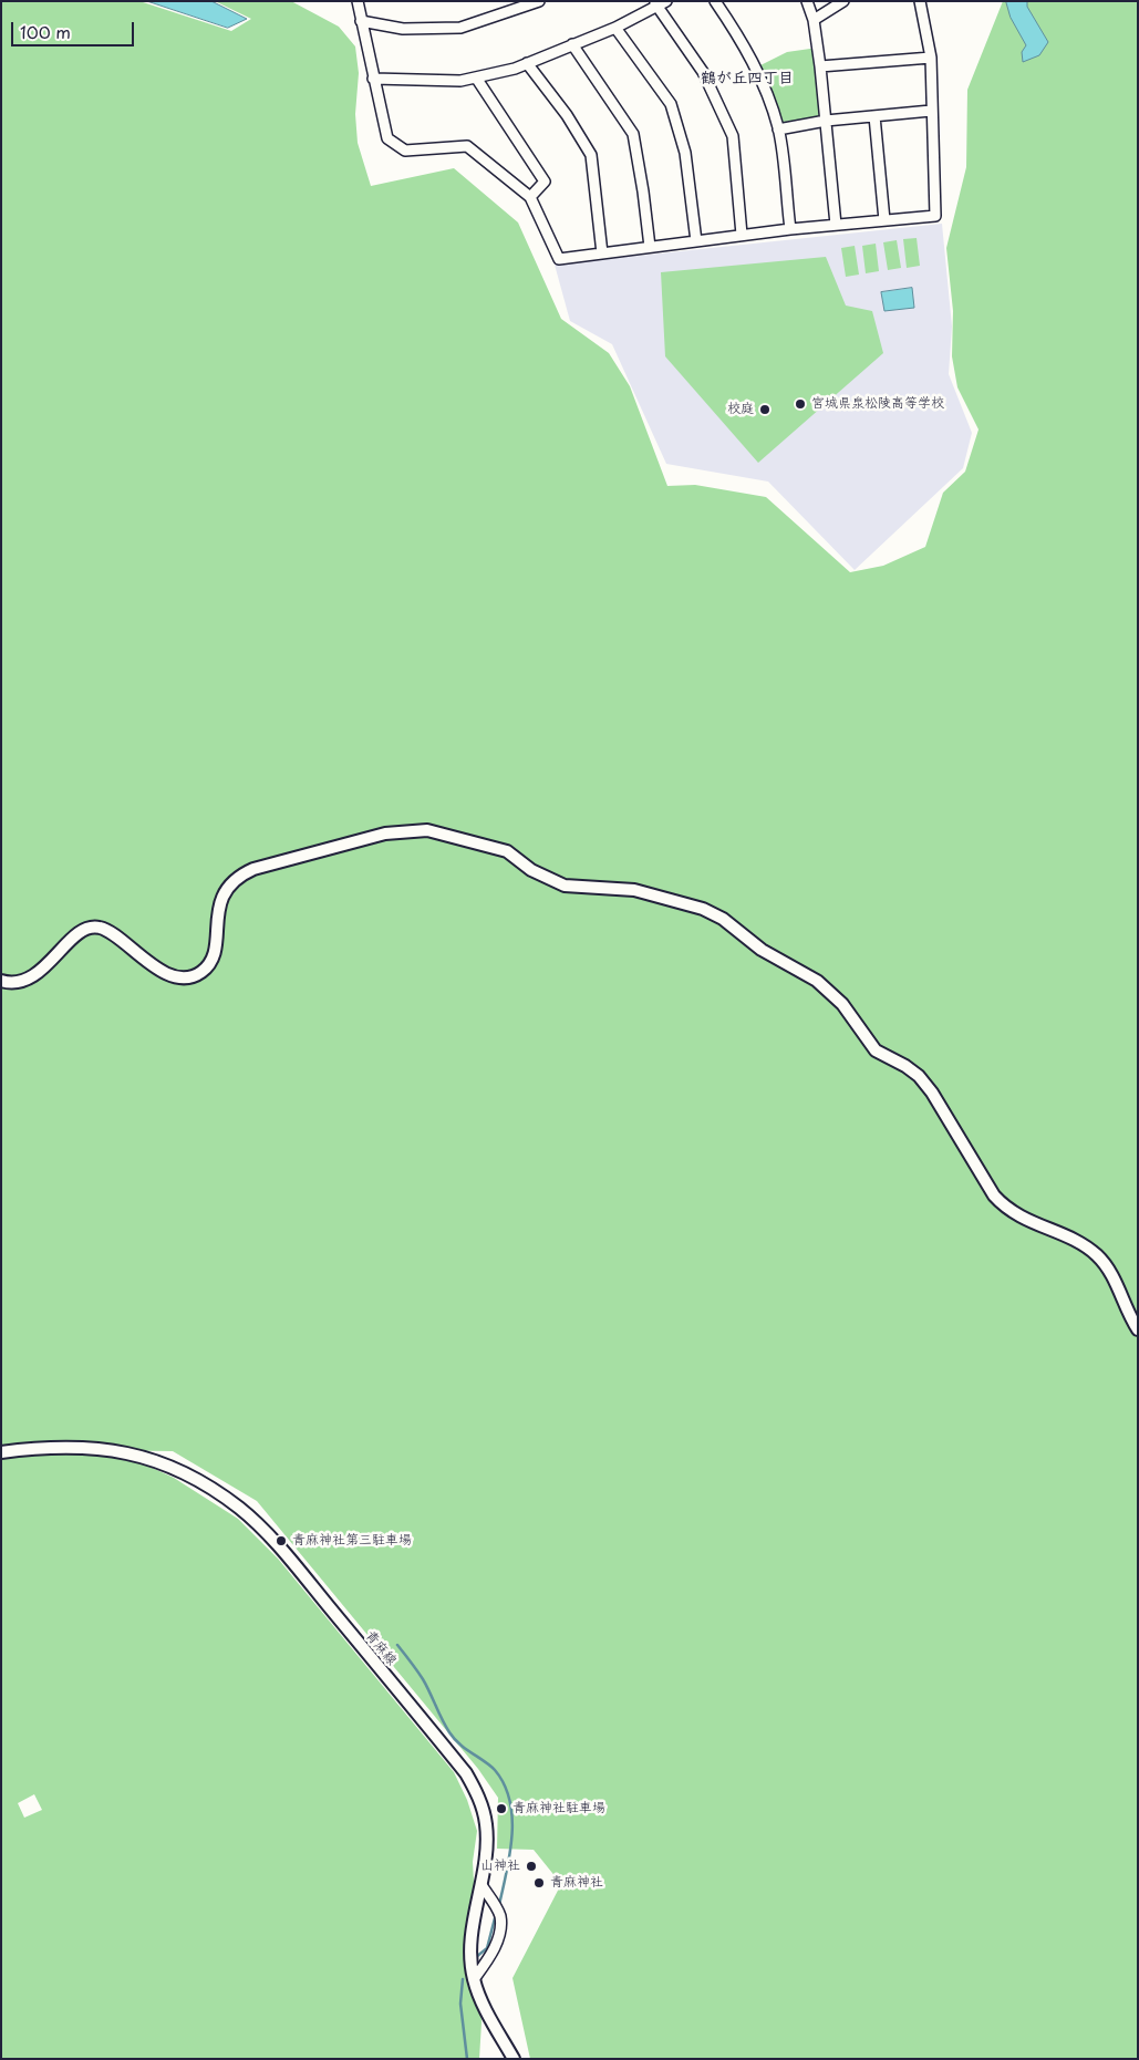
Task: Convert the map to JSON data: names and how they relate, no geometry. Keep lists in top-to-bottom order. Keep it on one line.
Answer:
{"streets":{"street":["青麻線"]},"districts":["鶴が丘四丁目"],"places":["宮城県泉松陵高等学校","校庭","青麻神社第三駐車場","青麻神社駐車場","山神社","青麻神社"],"scale_bar":"100 m"}
